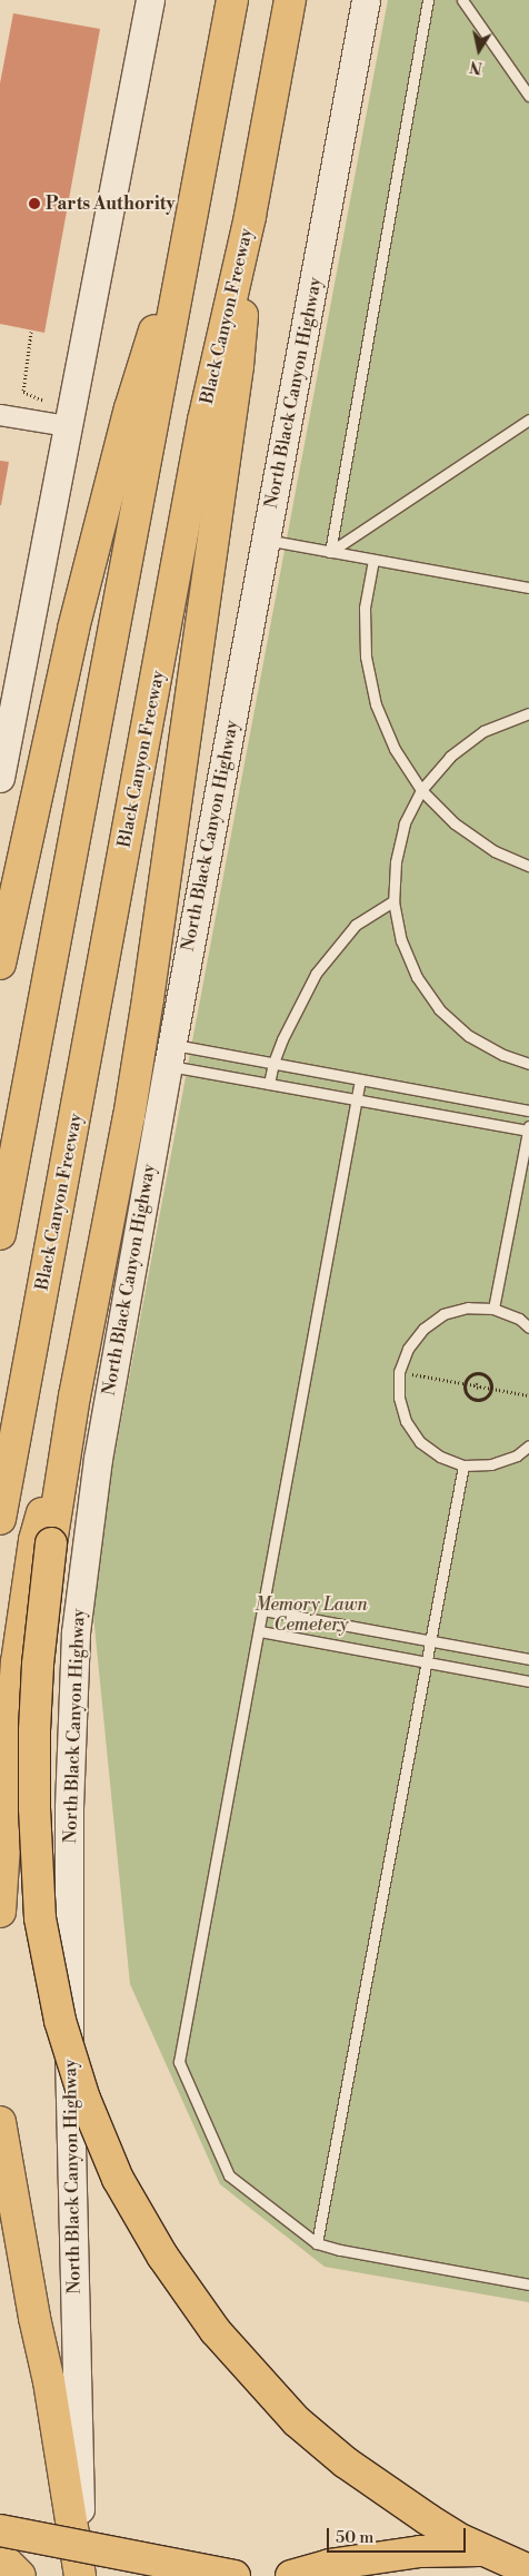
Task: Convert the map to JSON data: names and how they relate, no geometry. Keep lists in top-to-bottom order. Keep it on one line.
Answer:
{"streets":{"highway":["Black Canyon Freeway"],"main road":["North Black Canyon Highway"]},"parks":["Memory Lawn Cemetery"],"places":["Parts Authority"],"scale_bar":"50 m","north":"bottom"}
